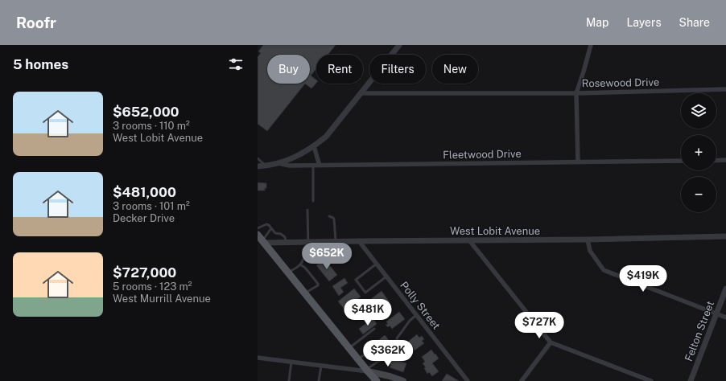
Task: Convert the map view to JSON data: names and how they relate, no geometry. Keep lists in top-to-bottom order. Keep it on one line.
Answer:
{"streets":{"street":["Rosewood Drive","Fleetwood Drive","West Lobit Avenue","Polly Street","Felton Street"]},"crossings":[["West Lobit Avenue","Polly Street"]],"page":{"header":"Roofr","nav":["Map","Layers","Share"],"heading":"5 homes","chip":["Buy","Rent","Filters","New"],"list":[{"name":"$652,000","note":"3 rooms · 110 m² · West Lobit Avenue"},{"name":"$481,000","note":"3 rooms · 101 m² · Decker Drive"},{"name":"$727,000","note":"5 rooms · 123 m² · West Murrill Avenue"}],"map_buttons":["+","−"],"price":["$652K","$419K","$481K","$727K","$362K"]}}
